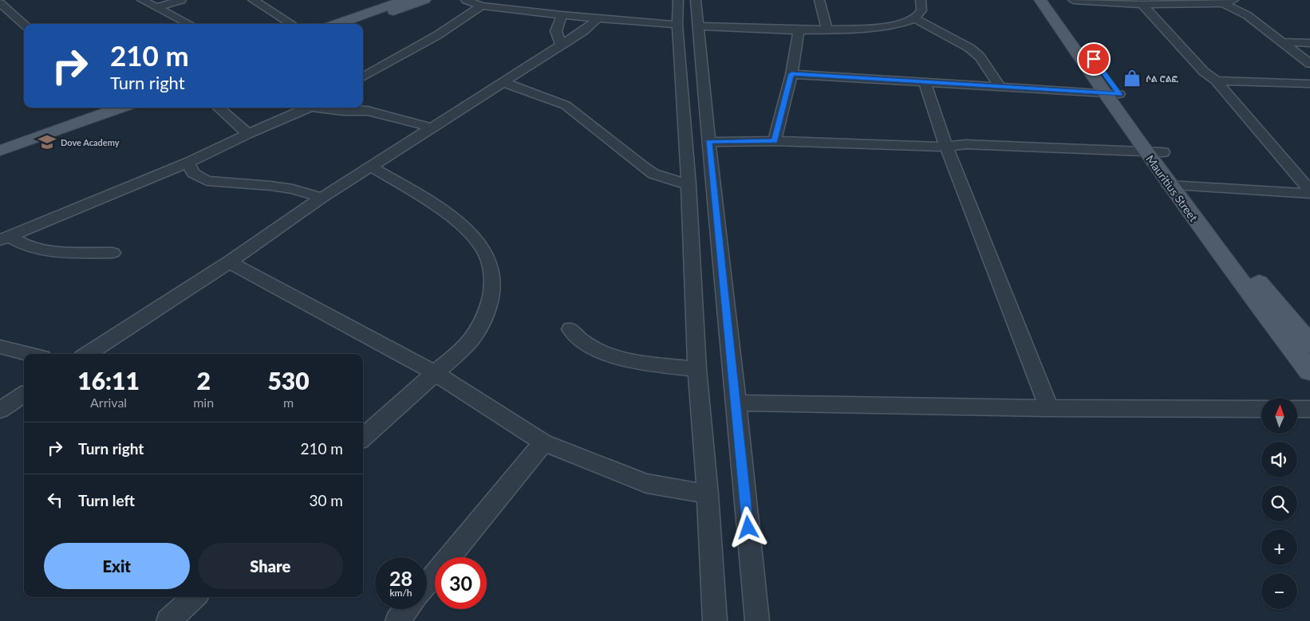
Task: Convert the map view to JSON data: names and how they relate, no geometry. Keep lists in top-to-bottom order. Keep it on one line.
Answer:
{"streets":{"main road":["Mauritius Street"]},"places":{"shop":["ሶል ሮልፎ"],"school or university":["Dove Academy"]},"north":"top","page":{"turn":["210 m","Turn right"],"eta":["16:11","Arrival","2","min","530","m"],"map_buttons":["+","−"],"list":[{"name":"Turn right","value":"210 m"},{"name":"Turn left","value":"30 m"}],"buttons":["Exit","Share"],"speed":"28 km/h","limit":"30"}}
